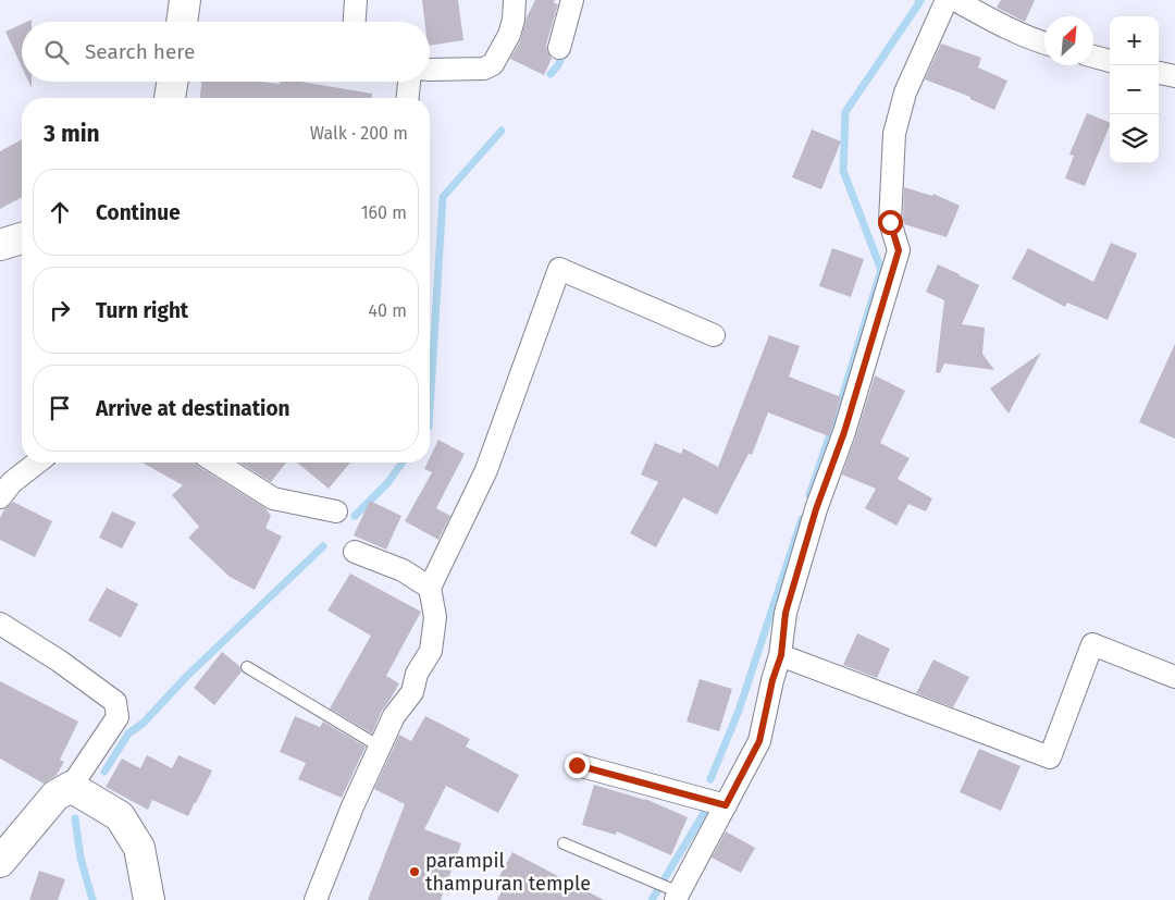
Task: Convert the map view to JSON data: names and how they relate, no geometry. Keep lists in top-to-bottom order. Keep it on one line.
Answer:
{"places":["parampil thampuran temple"],"north":"top right","page":{"map_buttons":["+","−"],"search":"Search here","heading":["3 min","Walk · 200 m"],"list":[["Continue","160 m"],["Turn right","40 m"],"Arrive at destination"]}}
